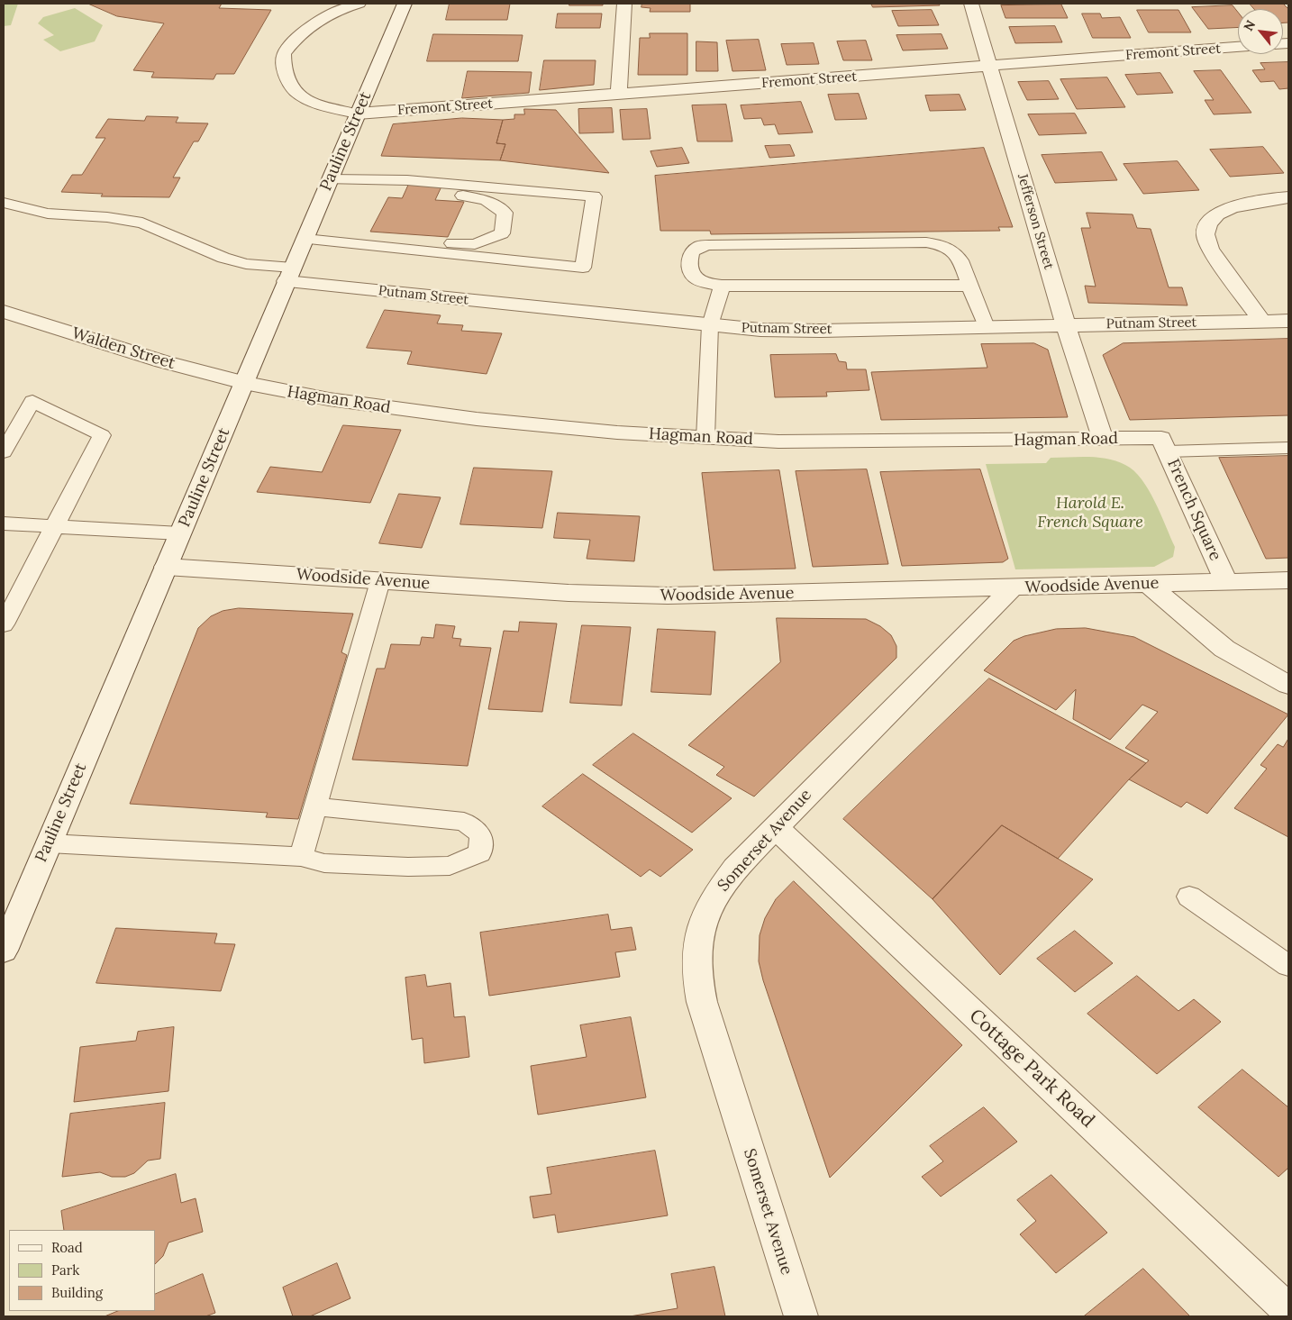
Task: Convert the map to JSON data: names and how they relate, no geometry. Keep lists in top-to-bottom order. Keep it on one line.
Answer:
{"streets":{"street":["Fremont Street","Pauline Street","Jefferson Street","Putnam Street","Walden Street","Hagman Road","French Square","Woodside Avenue","Somerset Avenue","Cottage Park Road"]},"crossings":[["Fremont Street","Pauline Street"],["Fremont Street","Jefferson Street"],["Pauline Street","Putnam Street"],["Pauline Street","Walden Street"],["Pauline Street","Hagman Road"],["Pauline Street","Woodside Avenue"],["Jefferson Street","Putnam Street"],["Jefferson Street","Hagman Road"],["Walden Street","Hagman Road"],["Hagman Road","French Square"],["French Square","Woodside Avenue"],["Woodside Avenue","Somerset Avenue"],["Somerset Avenue","Cottage Park Road"]],"parks":["Harold E. French Square"],"legend":["Road","Park","Building"],"north":"top left"}
